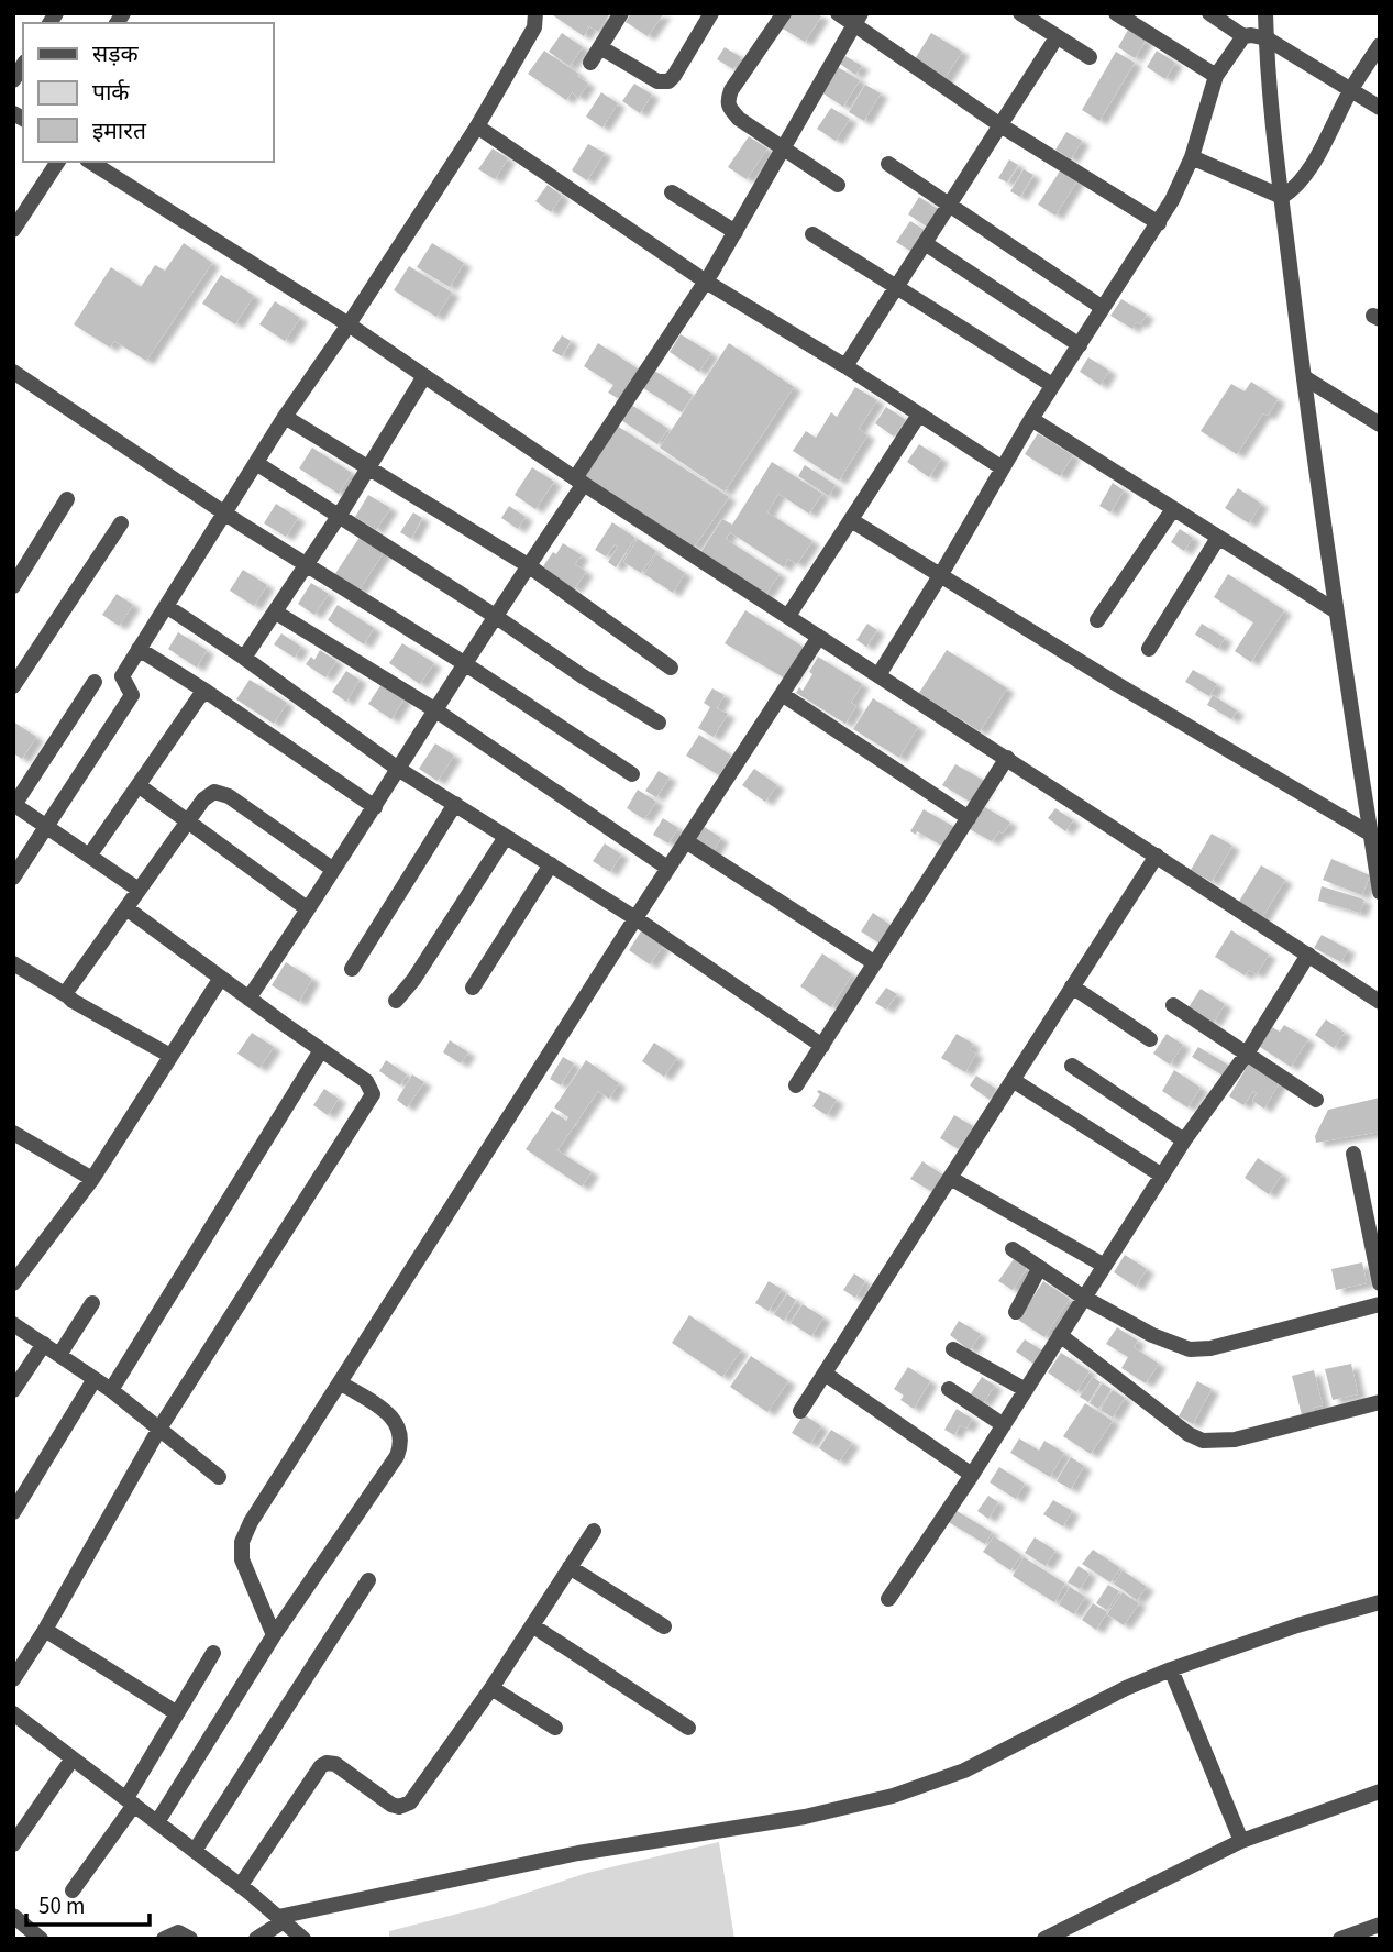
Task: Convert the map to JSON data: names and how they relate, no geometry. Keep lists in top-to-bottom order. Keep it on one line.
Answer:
{"legend":["सड़क","पार्क","इमारत"],"scale_bar":"50 m"}
